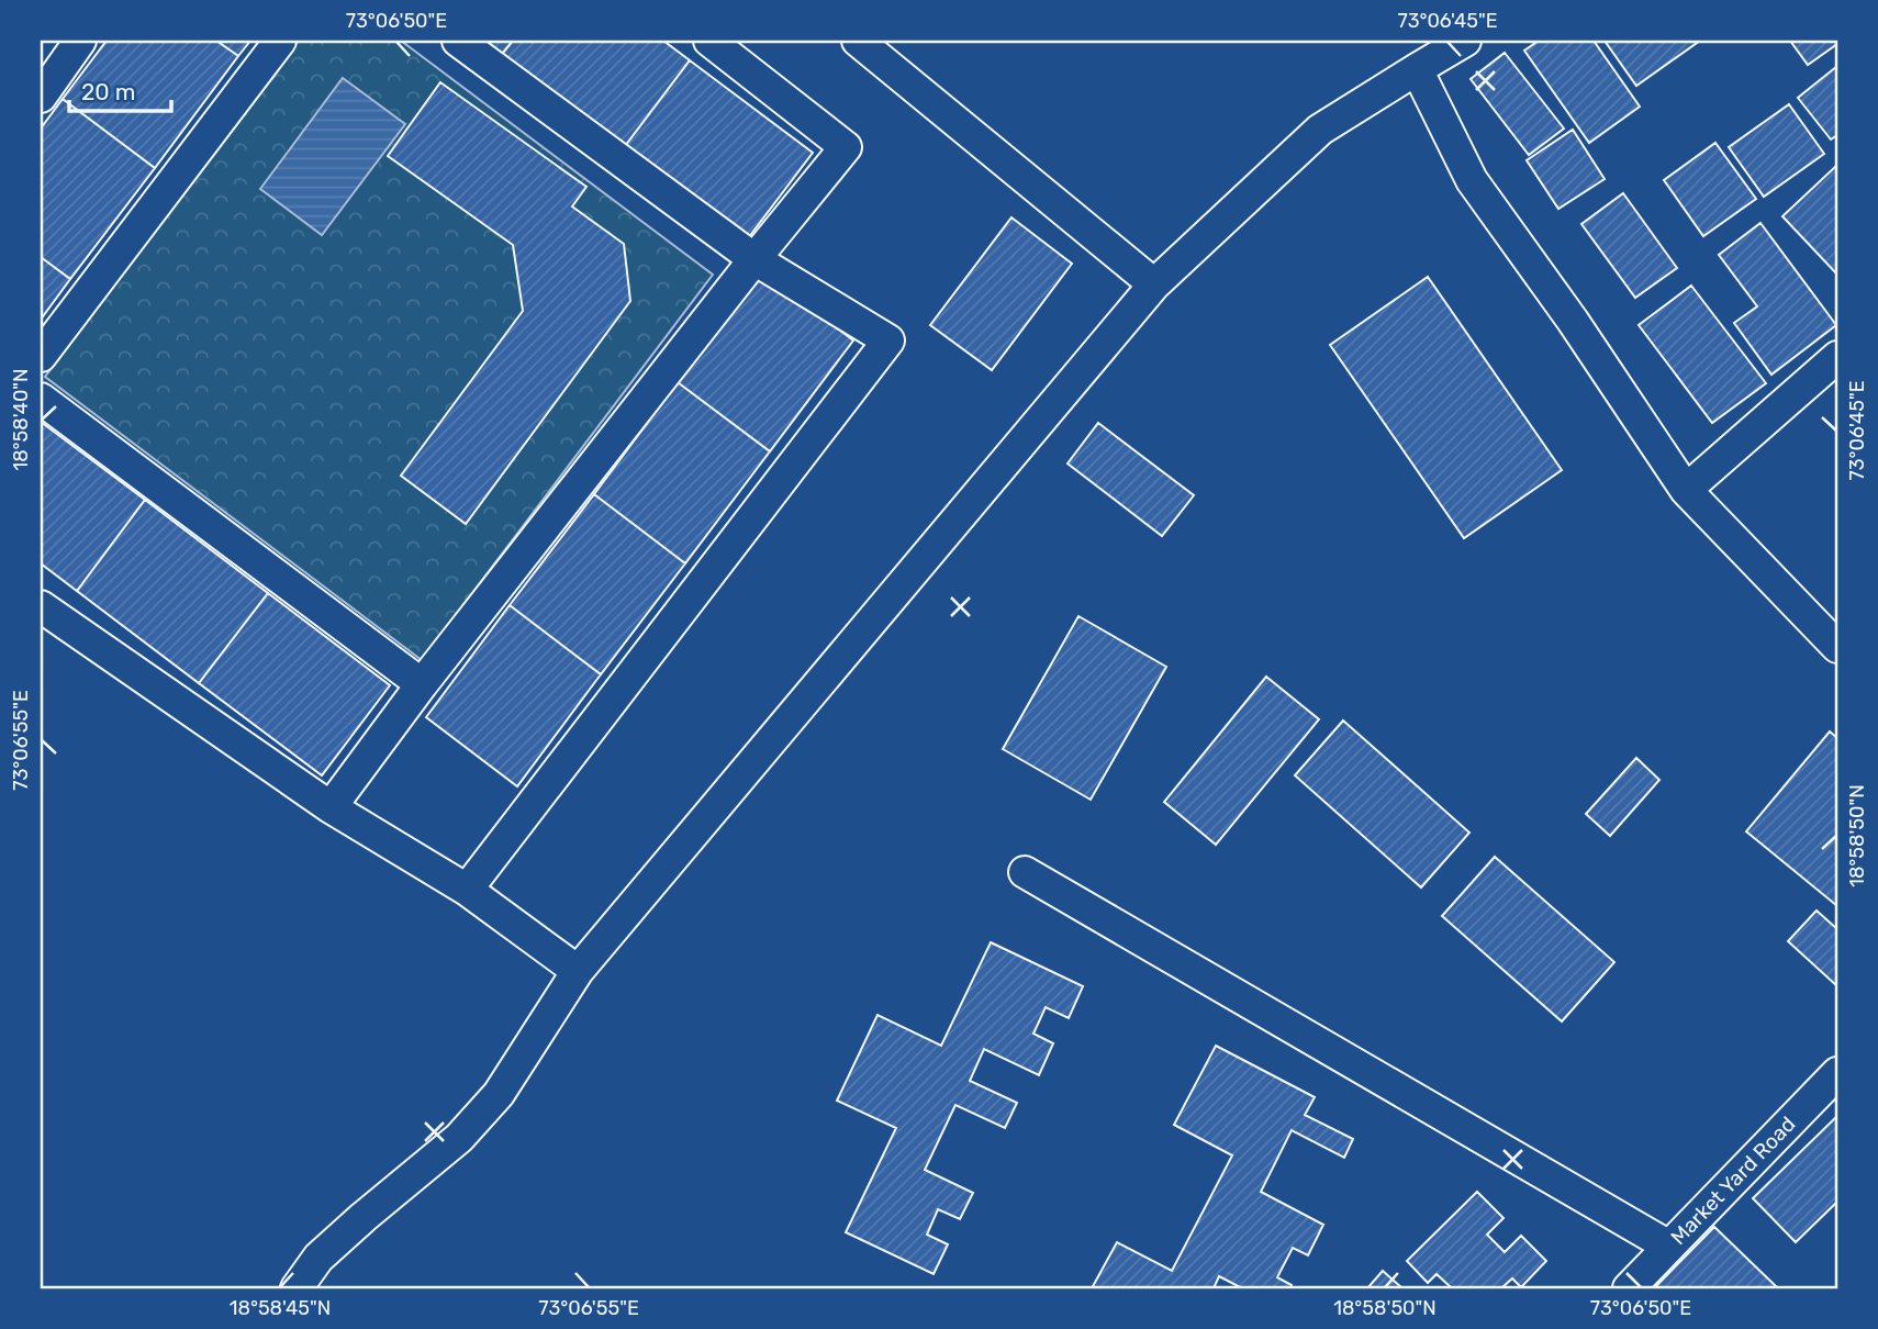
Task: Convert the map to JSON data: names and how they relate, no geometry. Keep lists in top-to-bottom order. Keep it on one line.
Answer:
{"streets":{"street":["Market Yard Road"]},"scale_bar":"20 m","coordinates":["73°06'50\"E","73°06'45\"E","18°58'40\"N","73°06'55\"E","18°58'50\"N","18°58'45\"N"]}
